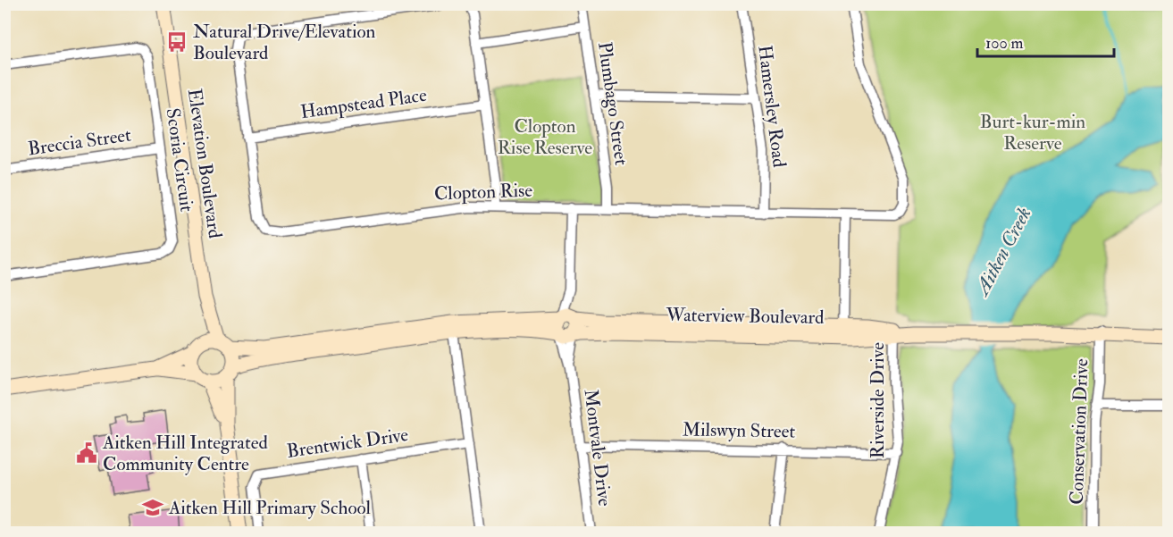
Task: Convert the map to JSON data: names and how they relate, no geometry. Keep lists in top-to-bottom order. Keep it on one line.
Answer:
{"streets":{"street":["Hampstead Place","Plumbago Street","Hamersley Road","Breccia Street","Scoria Circuit","Elevation Boulevard","Clopton Rise","Waterview Boulevard","Riverside Drive","Milswyn Street","Conservation Drive","Brentwick Drive","Montvale Drive"]},"crossings":[["Hampstead Place","Clopton Rise"],["Plumbago Street","Clopton Rise"],["Hamersley Road","Clopton Rise"],["Breccia Street","Scoria Circuit"],["Elevation Boulevard","Waterview Boulevard"],["Waterview Boulevard","Riverside Drive"],["Waterview Boulevard","Conservation Drive"],["Waterview Boulevard","Montvale Drive"],["Riverside Drive","Milswyn Street"],["Milswyn Street","Montvale Drive"]],"water":["Aitken Creek"],"parks":["Burt-kur-min Reserve","Clopton Rise Reserve"],"places":{"bus stop":["Natural Drive/Elevation Boulevard"],"public building":["Aitken Hill Integrated Community Centre"],"school or university":["Aitken Hill Primary School"]},"scale_bar":"100 m"}
